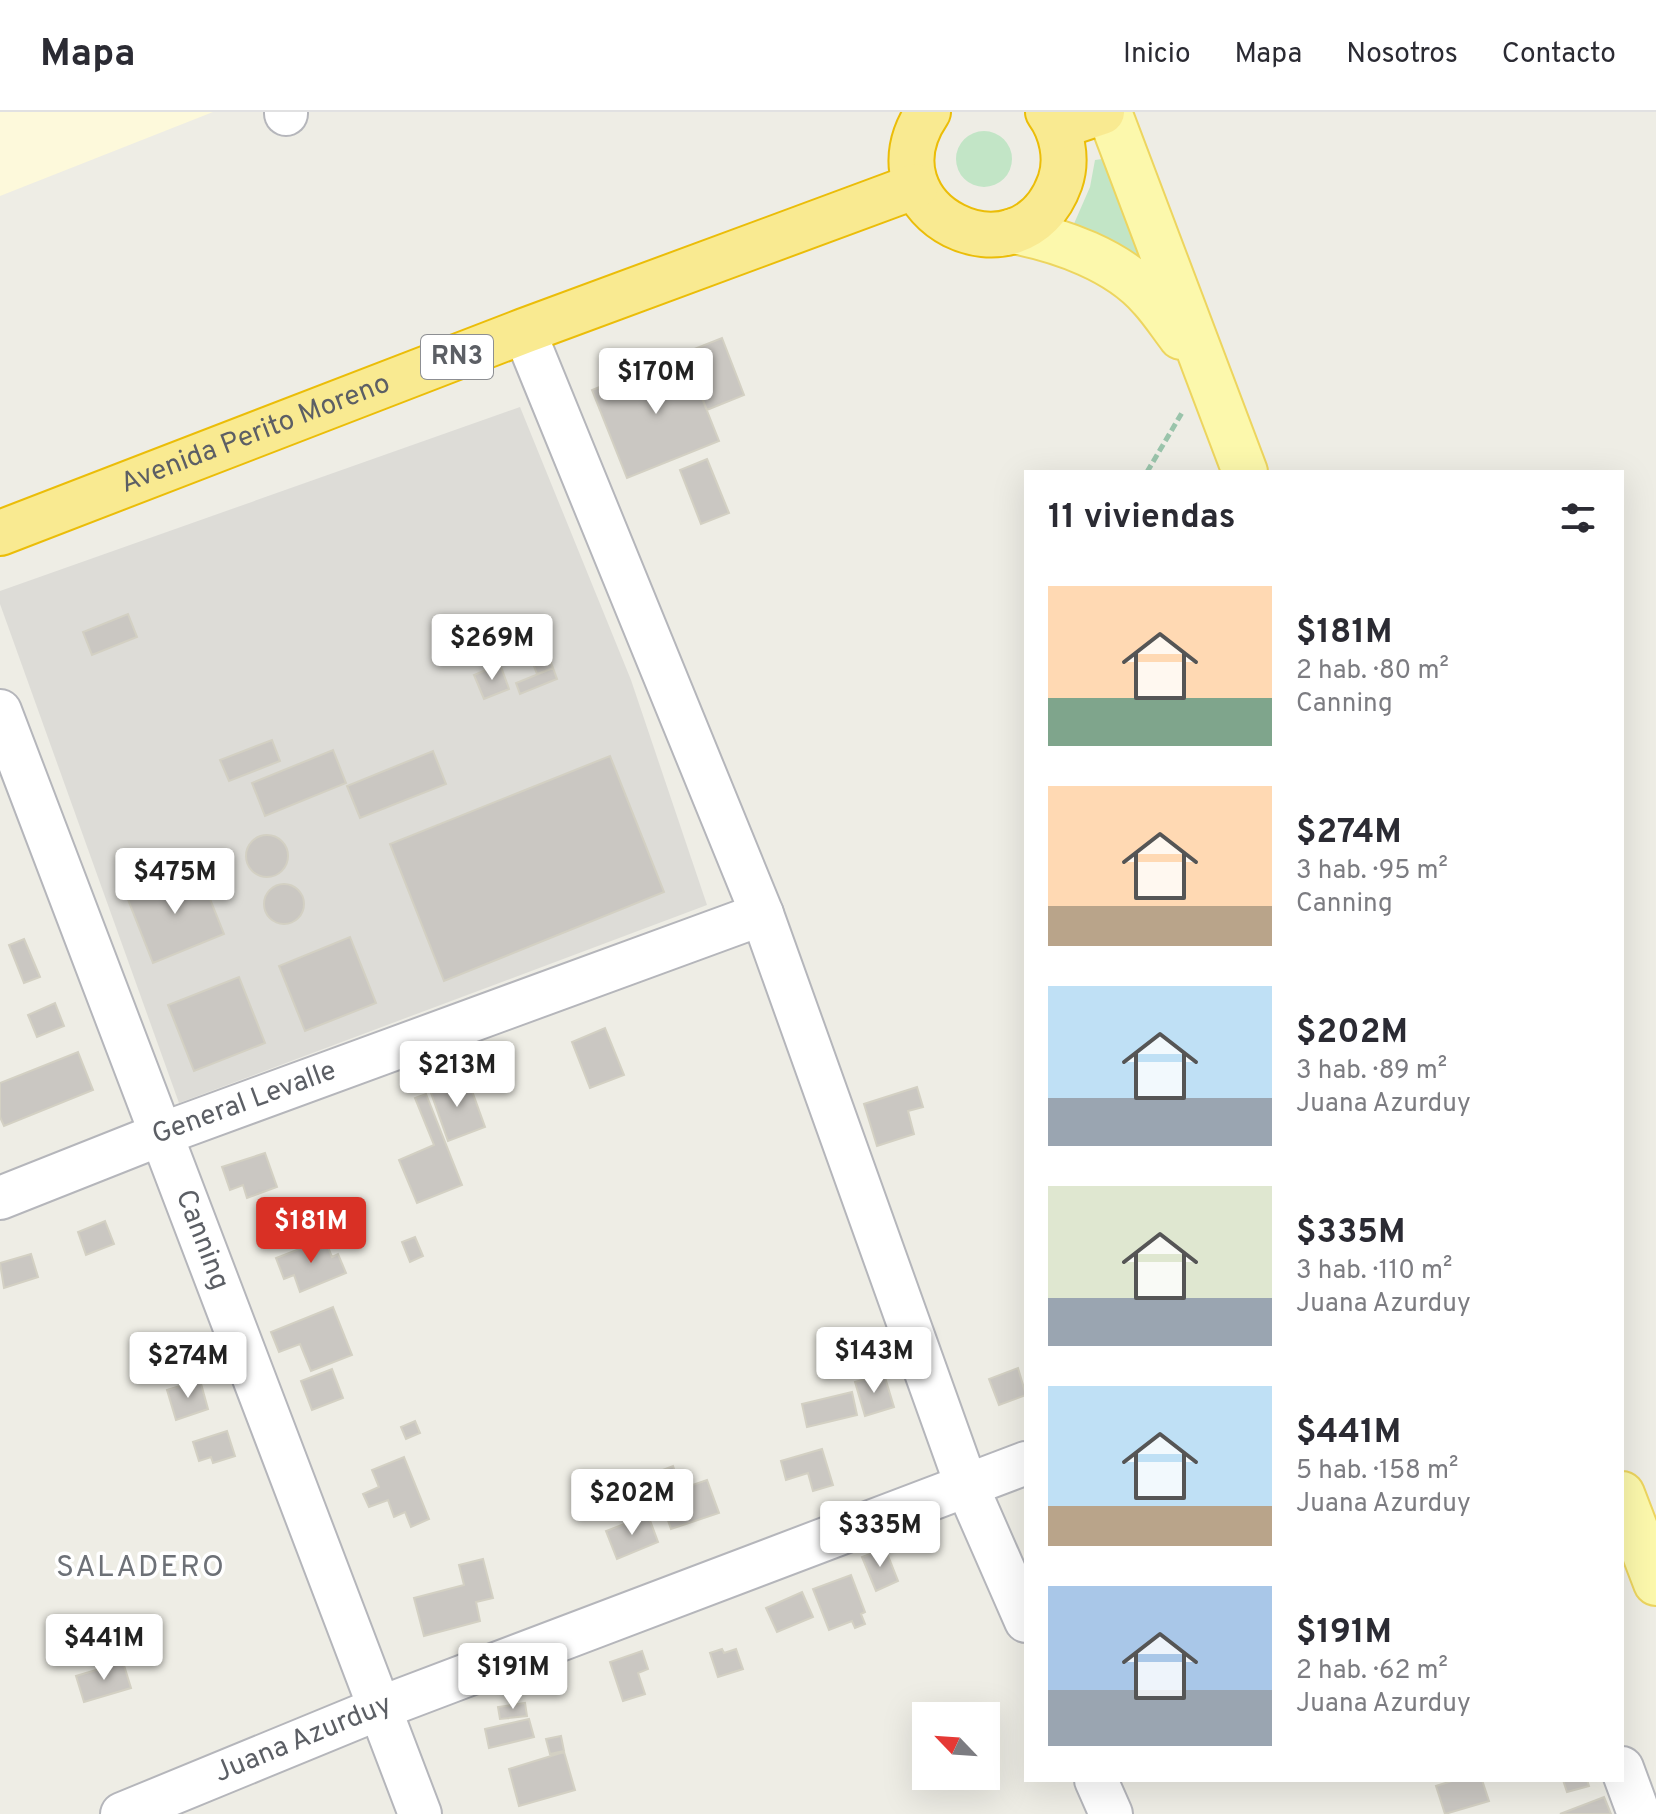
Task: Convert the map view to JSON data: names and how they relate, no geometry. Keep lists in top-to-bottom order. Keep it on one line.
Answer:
{"streets":{"highway":["RN3","Avenida Perito Moreno"],"street":["General Levalle","Canning","Juana Azurduy"]},"crossings":[["General Levalle","Canning"],["Canning","Juana Azurduy"]],"districts":["SALADERO"],"north":"top left","page":{"header":"Mapa","nav":["Inicio","Mapa","Nosotros","Contacto"],"price":["$170M","$269M","$475M","$213M","$181M","$143M","$274M","$202M","$335M","$441M","$191M"],"heading":"11 viviendas","list":[{"name":"$181M","note":"2 hab. · 80 m² · Canning"},{"name":"$274M","note":"3 hab. · 95 m² · Canning"},{"name":"$202M","note":"3 hab. · 89 m² · Juana Azurduy"},{"name":"$335M","note":"3 hab. · 110 m² · Juana Azurduy"},{"name":"$441M","note":"5 hab. · 158 m² · Juana Azurduy"},{"name":"$191M","note":"2 hab. · 62 m² · Juana Azurduy"}]}}
